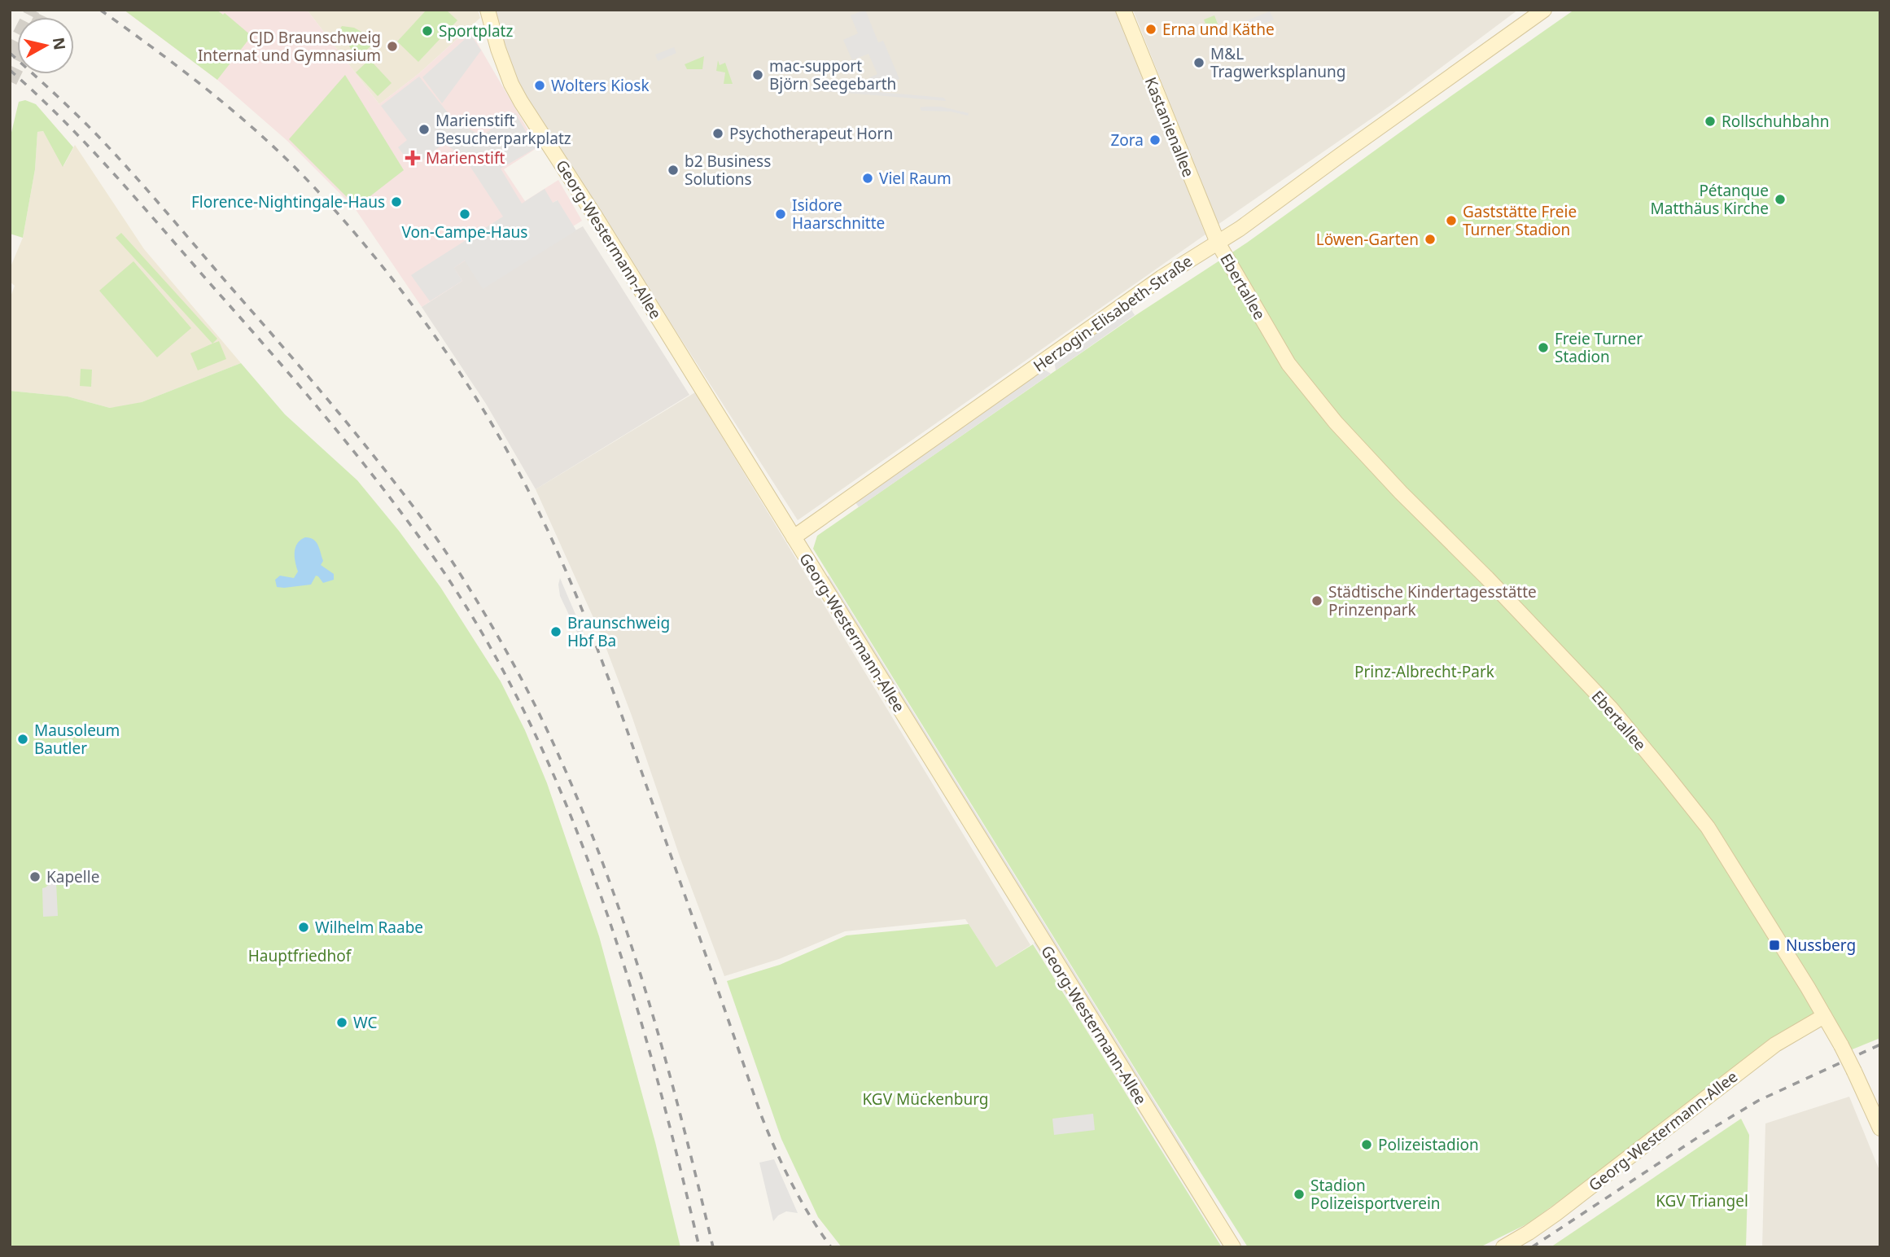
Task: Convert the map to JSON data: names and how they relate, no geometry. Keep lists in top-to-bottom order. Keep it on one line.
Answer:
{"streets":{"street":["Kastanienallee","Georg-Westermann-Allee","Ebertallee","Herzogin-Elisabeth-Straße"]},"crossings":[["Kastanienallee","Ebertallee"],["Kastanienallee","Herzogin-Elisabeth-Straße"],["Georg-Westermann-Allee","Ebertallee"],["Georg-Westermann-Allee","Herzogin-Elisabeth-Straße"],["Ebertallee","Herzogin-Elisabeth-Straße"]],"parks":["Prinz-Albrecht-Park","Hauptfriedhof","KGV Mückenburg","KGV Triangel"],"places":{"other":["Erna und Käthe","Sportplatz","CJD Braunschweig Internat und Gymnasium","M&L Tragwerksplanung","mac-support Björn Seegebarth","Wolters Kiosk","Rollschuhbahn","Marienstift Besucherparkplatz","Psychotherapeut Horn","Zora","b2 Business Solutions","Viel Raum","Pétanque Matthäus Kirche","Florence-Nightingale-Haus","Von-Campe-Haus","Isidore Haarschnitte","Gaststätte Freie Turner Stadion","Löwen-Garten","Freie Turner Stadion","Städtische Kindertagesstätte Prinzenpark","Braunschweig Hbf Ba","Mausoleum Bautler","Kapelle","Wilhelm Raabe","WC","Polizeistadion","Stadion Polizeisportverein"],"health":["Marienstift"],"transit":["Nussberg"]},"north":"right"}
